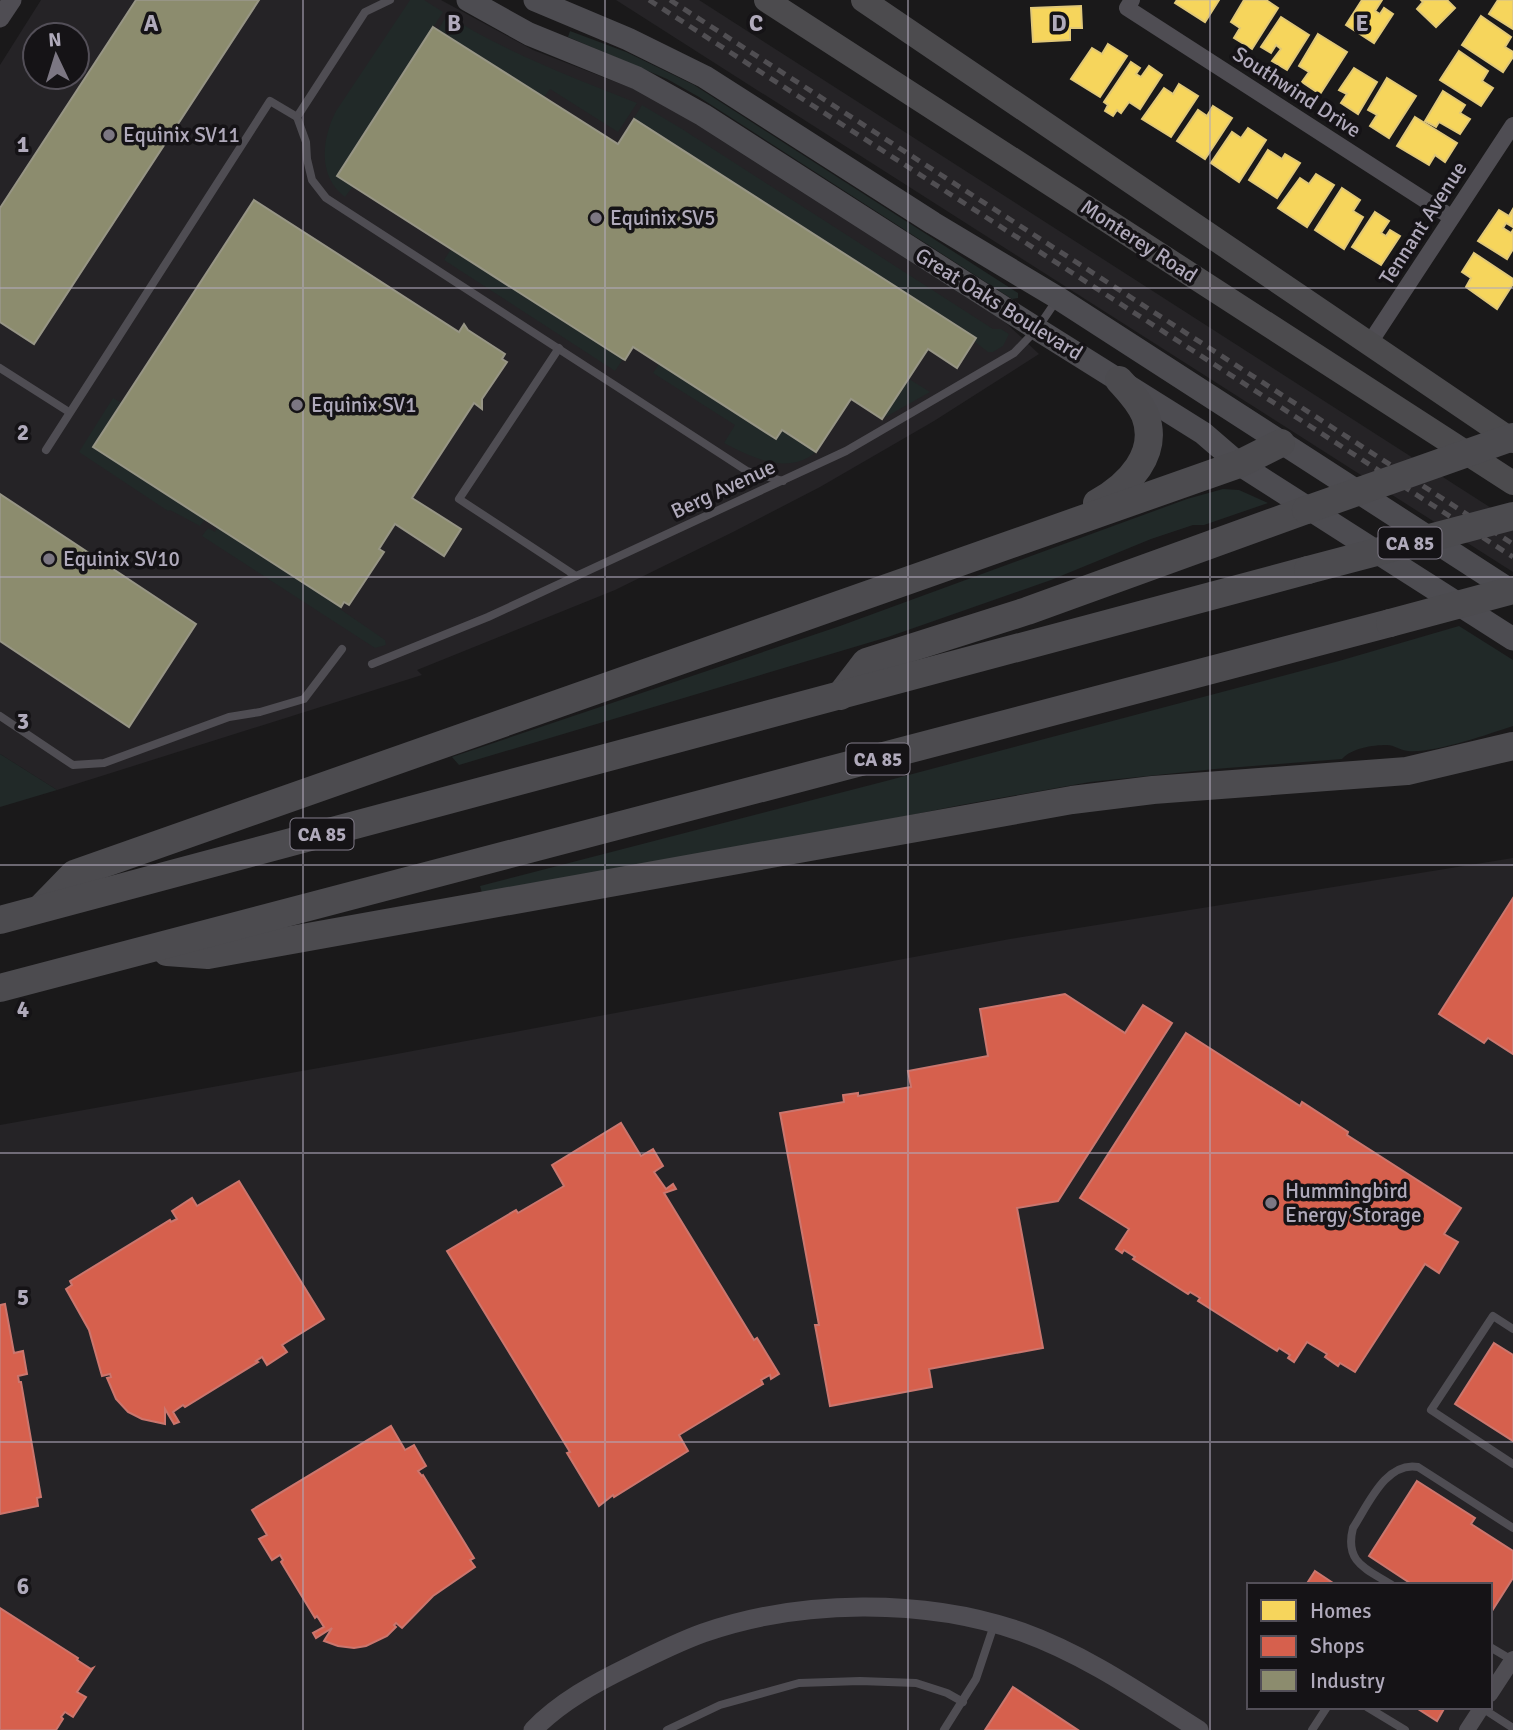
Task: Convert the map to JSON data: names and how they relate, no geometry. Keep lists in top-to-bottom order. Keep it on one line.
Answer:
{"streets":{"highway":["CA 85"],"main road":["Monterey Road","Great Oaks Boulevard"],"street":["Southwind Drive","Tennant Avenue"],"lane":["Berg Avenue"]},"crossings":[["Southwind Drive","Tennant Avenue"],["Tennant Avenue","Monterey Road"],["Great Oaks Boulevard","Berg Avenue"],["Great Oaks Boulevard","CA 85"]],"places":["Equinix SV11","Equinix SV5","Equinix SV1","Equinix SV10","Hummingbird Energy Storage"],"legend":["Homes","Shops","Industry"],"north":"top","grid":{"columns":["A","B","C","D","E"],"rows":["1","2","3","4","5","6"]}}
